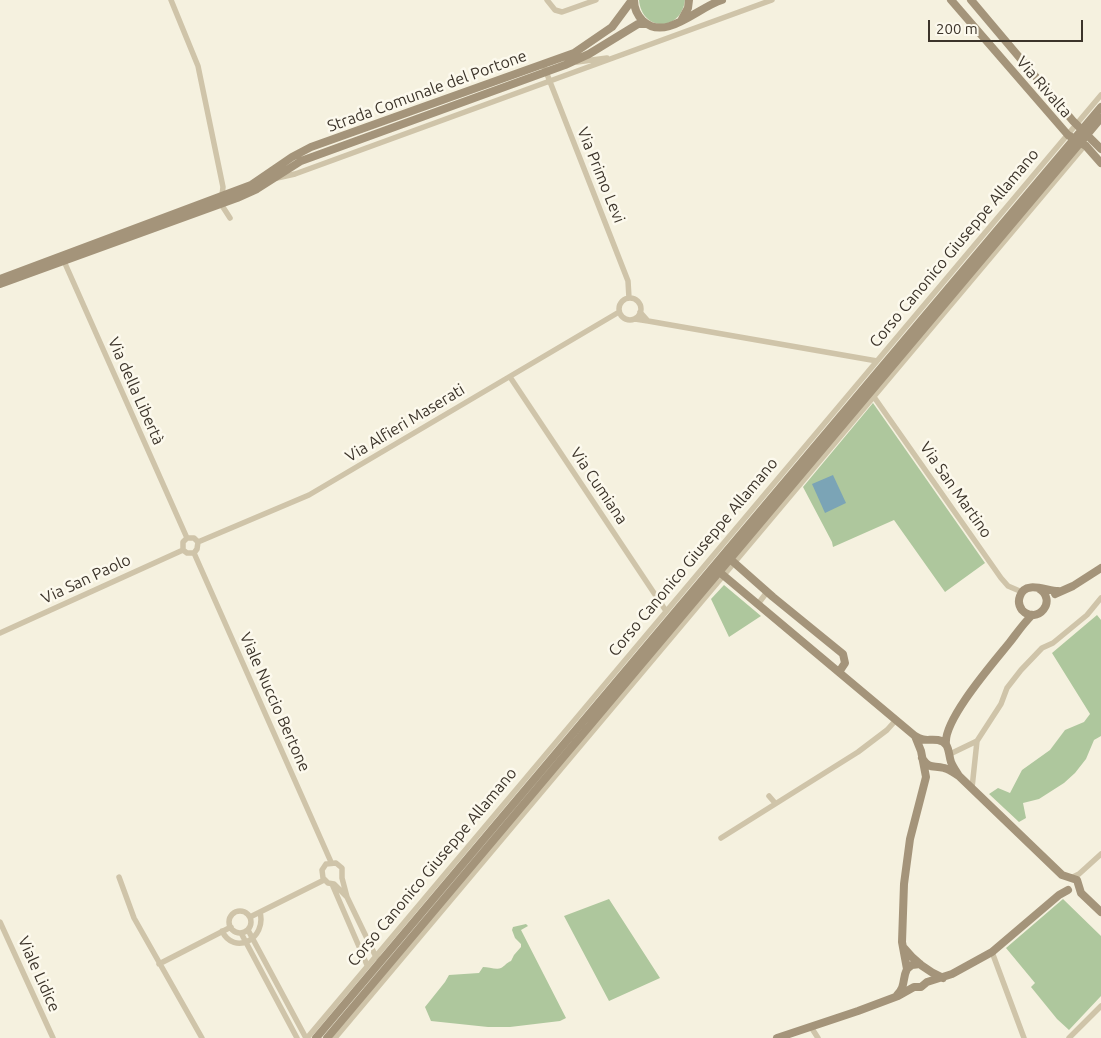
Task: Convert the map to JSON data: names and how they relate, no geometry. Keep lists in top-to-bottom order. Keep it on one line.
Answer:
{"streets":{"street":["Via Rivalta","Strada Comunale del Portone","Via Primo Levi","Corso Canonico Giuseppe Allamano","Via della Libertà","Via Alfieri Maserati","Via Cumiana","Via San Martino","Via San Paolo","Viale Nuccio Bertone","Viale Lidice"]},"crossings":[["Via Rivalta","Corso Canonico Giuseppe Allamano"],["Strada Comunale del Portone","Via Primo Levi"],["Strada Comunale del Portone","Via della Libertà"],["Via Primo Levi","Via Alfieri Maserati"],["Corso Canonico Giuseppe Allamano","Via Cumiana"],["Corso Canonico Giuseppe Allamano","Via San Martino"],["Corso Canonico Giuseppe Allamano","Viale Nuccio Bertone"],["Via della Libertà","Via Alfieri Maserati"],["Via della Libertà","Via San Paolo"],["Via della Libertà","Viale Nuccio Bertone"],["Via Alfieri Maserati","Via Cumiana"],["Via Alfieri Maserati","Via San Paolo"],["Via Alfieri Maserati","Viale Nuccio Bertone"],["Via San Paolo","Viale Nuccio Bertone"]],"scale_bar":"200 m"}
